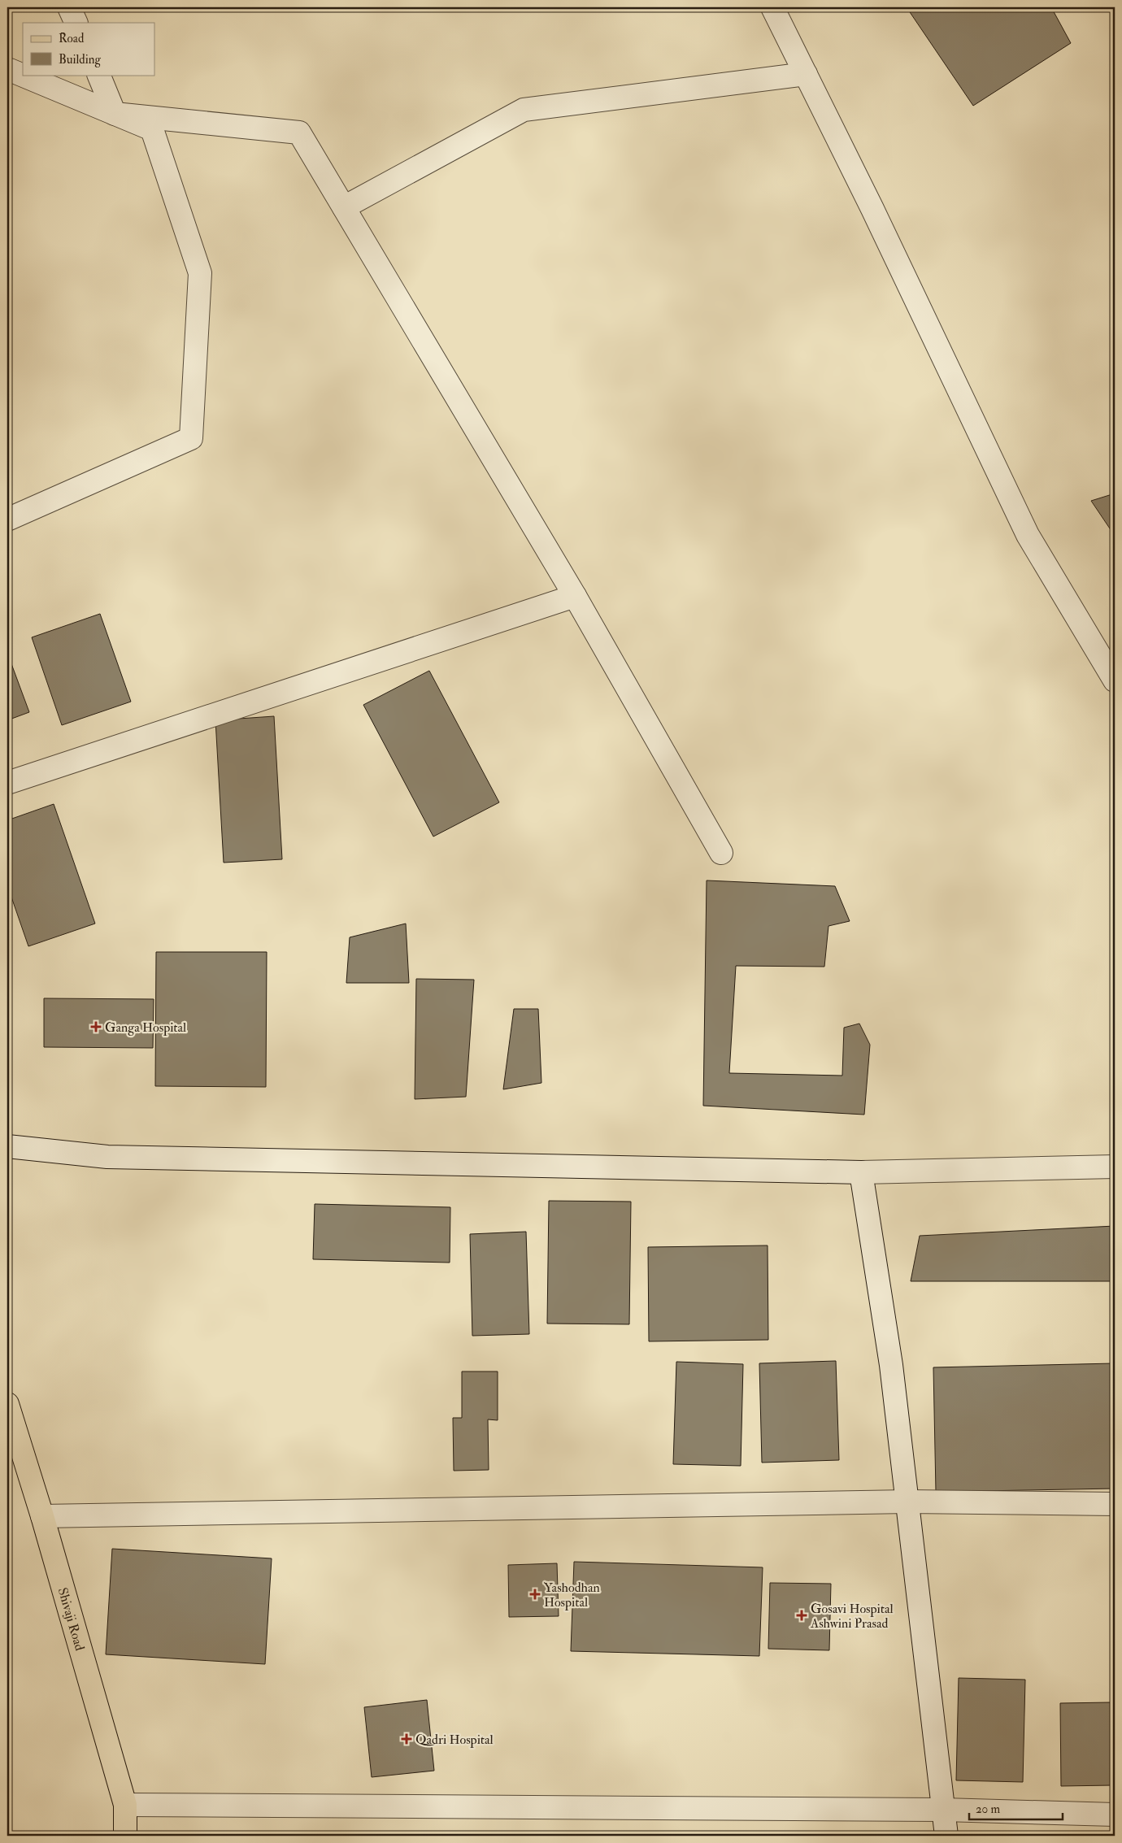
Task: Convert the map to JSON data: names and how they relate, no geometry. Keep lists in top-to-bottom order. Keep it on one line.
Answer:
{"streets":{"main road":["Shivaji Road"]},"places":{"health":["Ganga Hospital","Yashodhan Hospital","Gosavi Hospital Ashwini Prasad","Qadri Hospital"]},"legend":["Road","Building"],"scale_bar":"20 m"}
